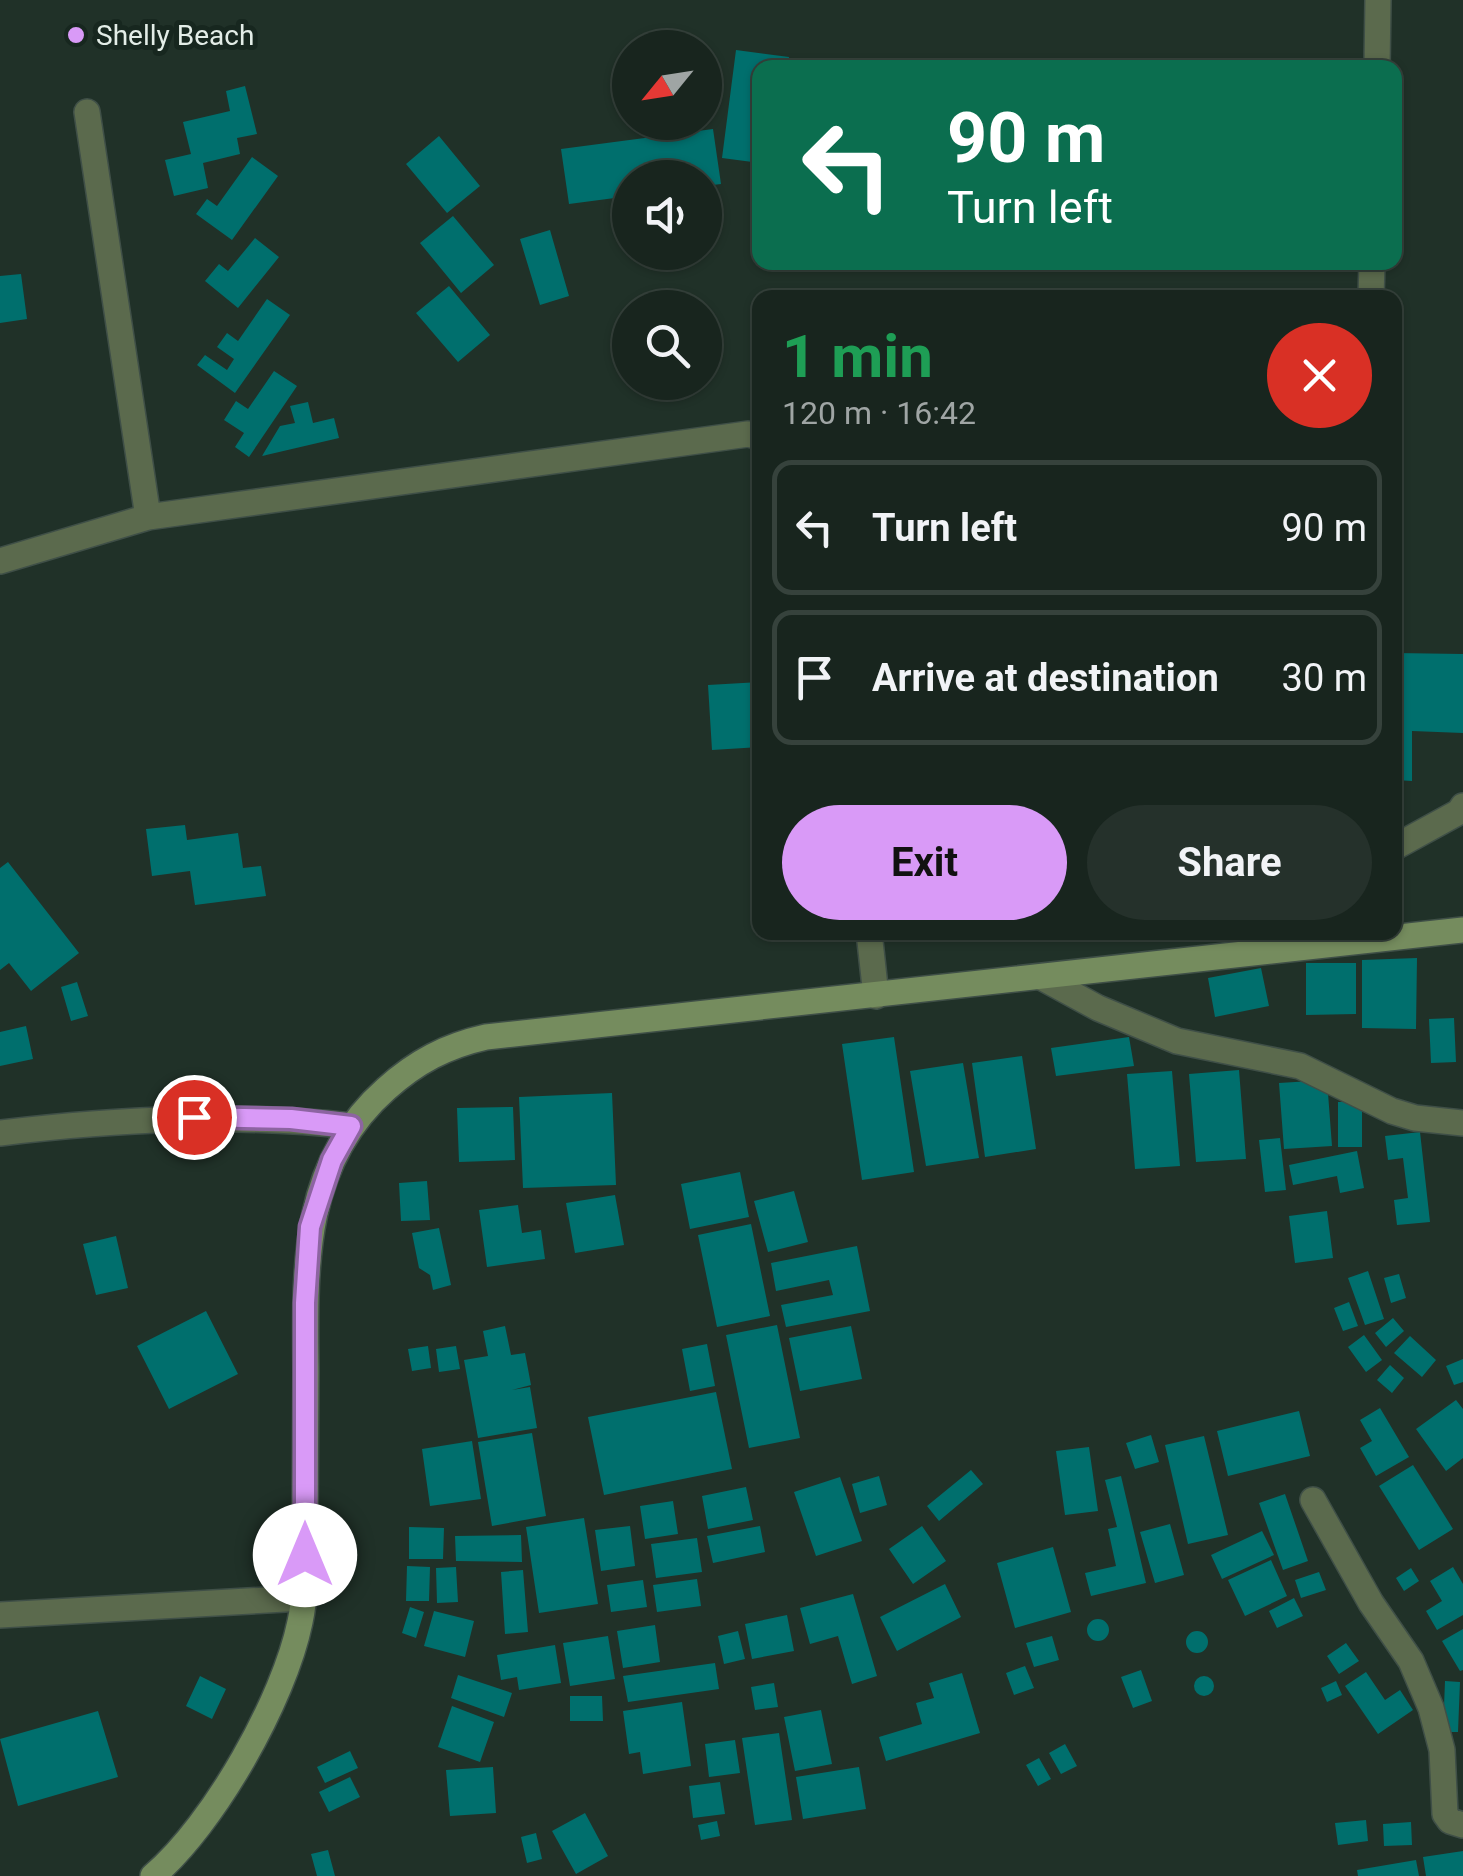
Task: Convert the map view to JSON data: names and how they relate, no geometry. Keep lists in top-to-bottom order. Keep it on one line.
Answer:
{"places":["Shelly Beach"],"north":"bottom left","page":{"turn":["90 m","Turn left"],"heading":["1 min","120 m · 16:42"],"list":[{"name":"Turn left","value":"90 m"},{"name":"Arrive at destination","value":"30 m"}],"buttons":["Exit","Share"]}}
